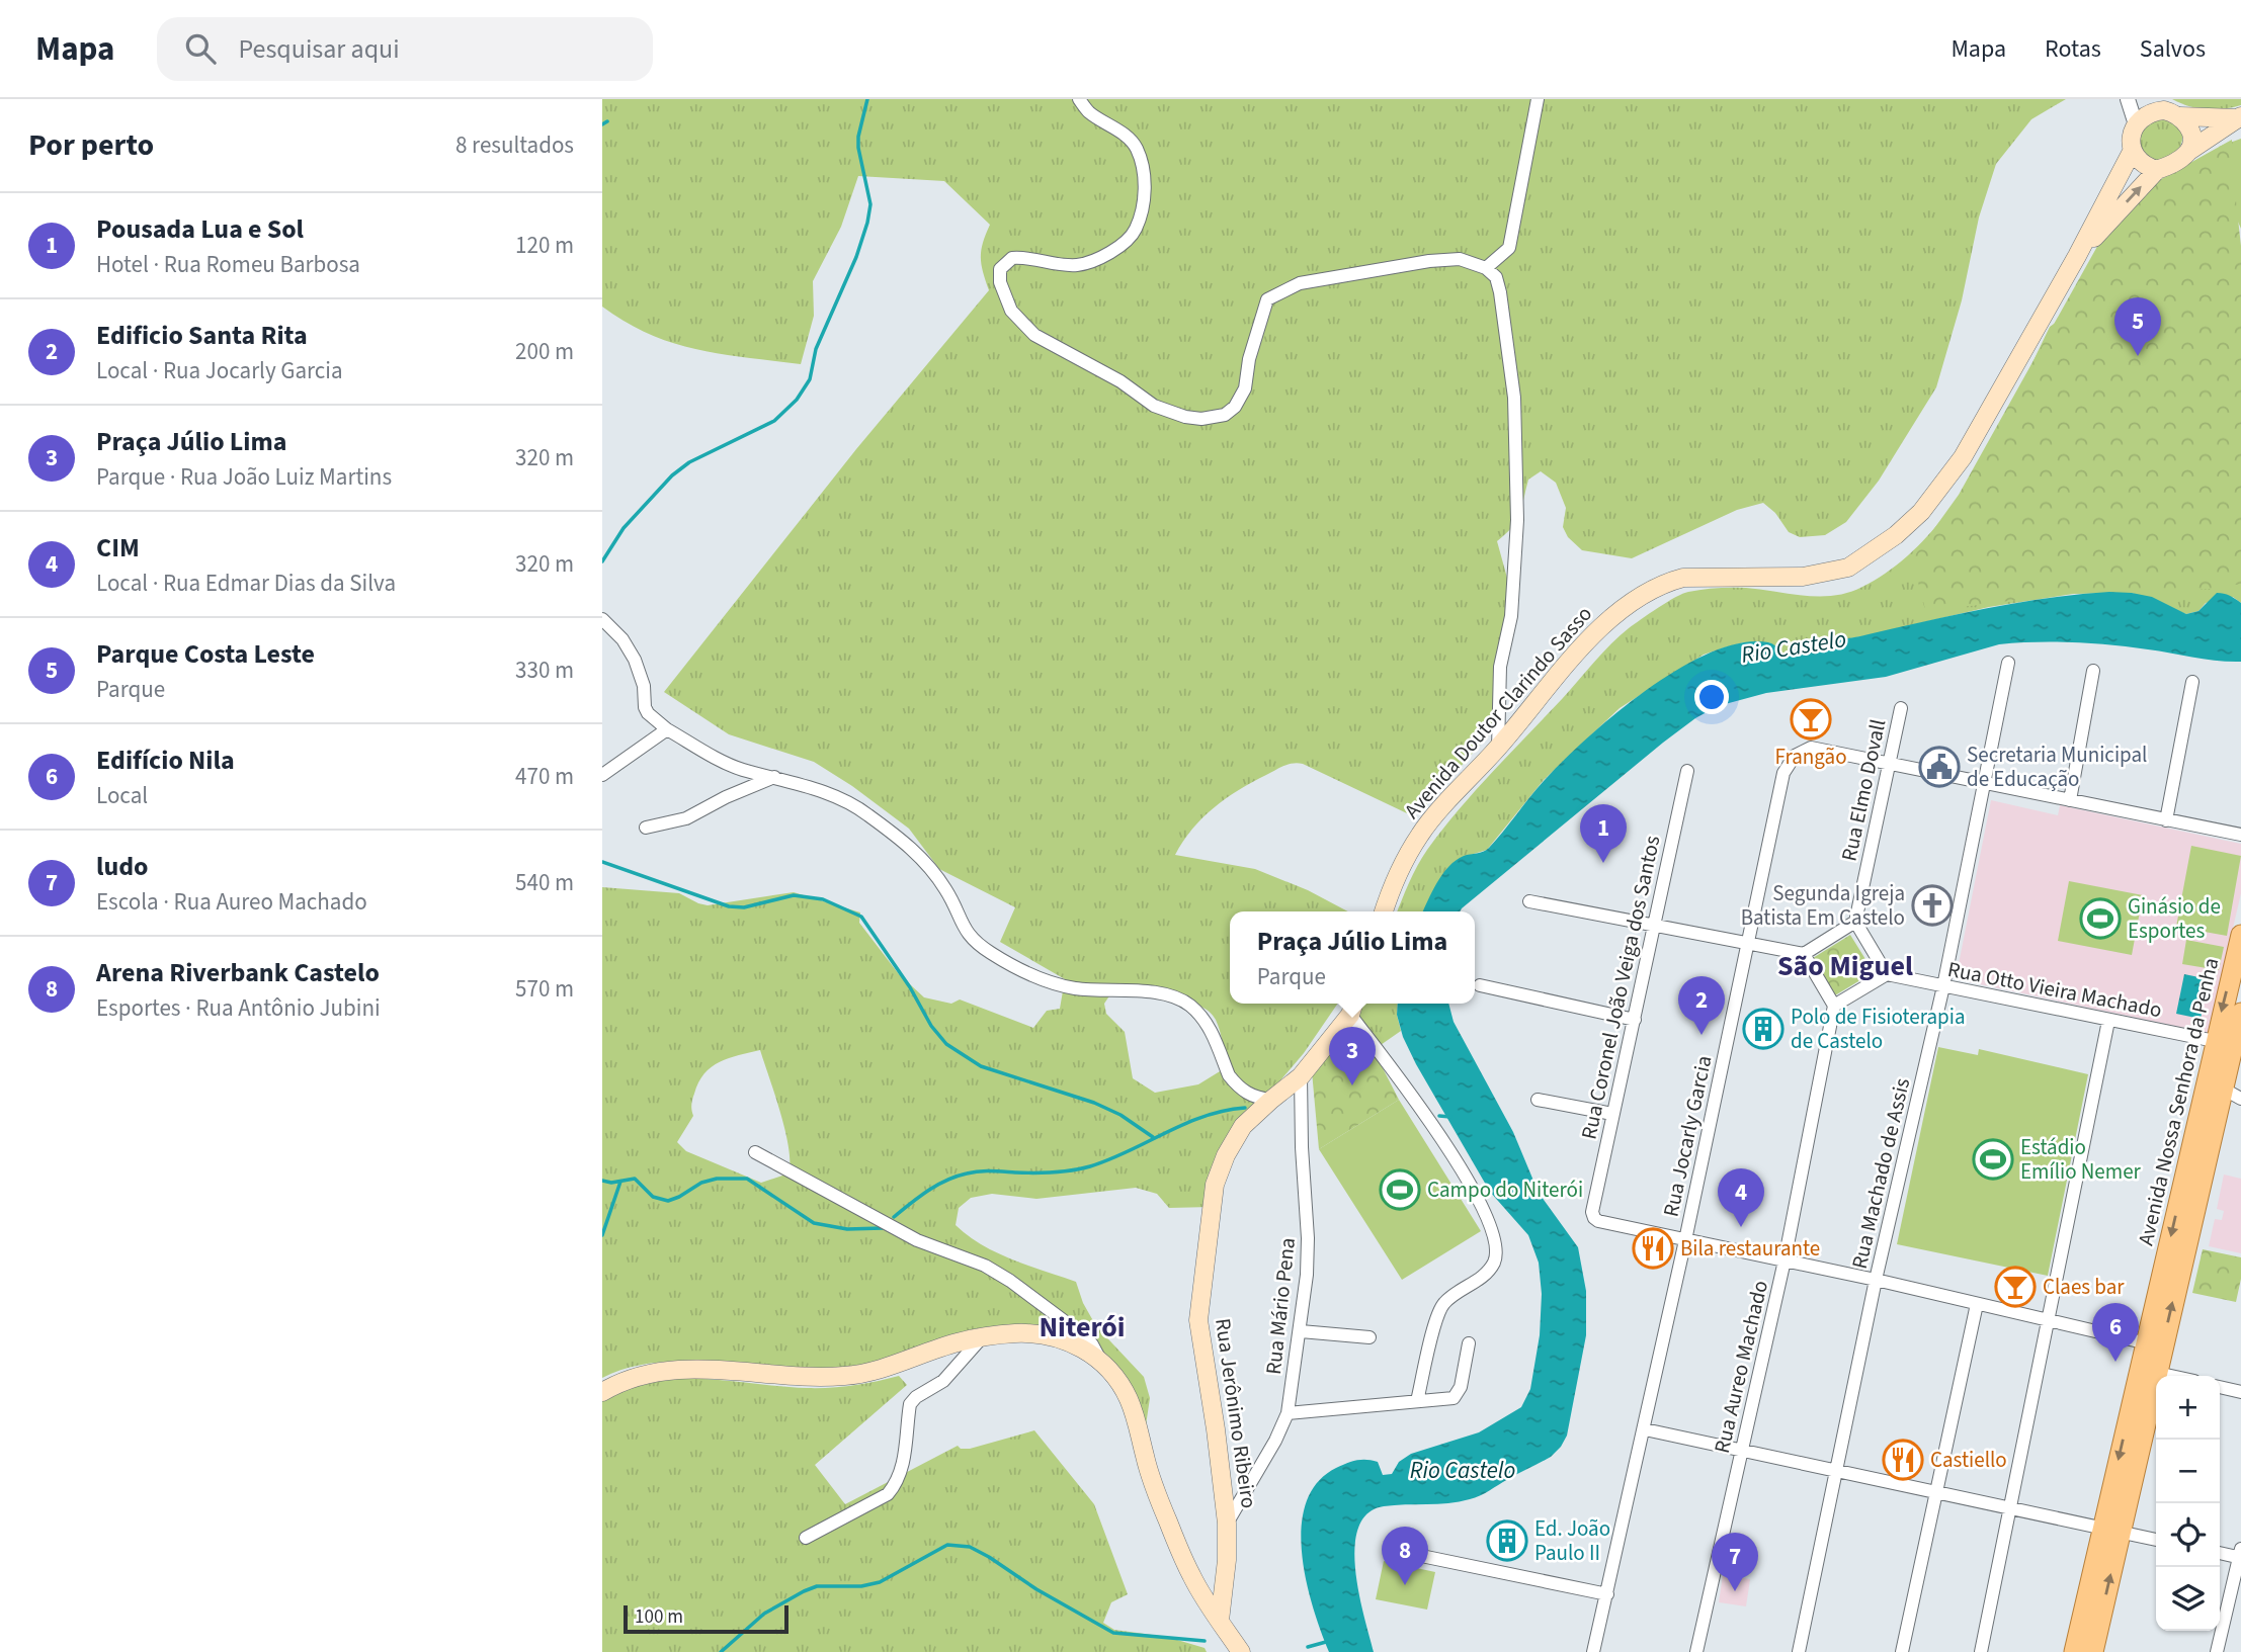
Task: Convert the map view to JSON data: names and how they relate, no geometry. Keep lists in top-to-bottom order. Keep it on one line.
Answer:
{"streets":{"main road":["Avenida Doutor Clarindo Sasso","Avenida Nossa Senhora da Penha","Rua Jerônimo Ribeiro"],"street":["Rua Elmo Dovall","Rua Coronel João Veiga dos Santos","Rua Otto Vieira Machado","Rua Jocarly Garcia","Rua Machado de Assis","Rua Mário Pena","Rua Aureo Machado"]},"crossings":[["Rua Elmo Dovall","Rua Jocarly Garcia"],["Rua Coronel João Veiga dos Santos","Rua Jocarly Garcia"],["Rua Otto Vieira Machado","Avenida Nossa Senhora da Penha"],["Rua Otto Vieira Machado","Rua Machado de Assis"],["Rua Mário Pena","Rua Jerônimo Ribeiro"]],"districts":["São Miguel","Niterói"],"water":["Rio Castelo"],"places":{"bar":["Frangão","Claes bar"],"public building":["Secretaria Municipal de Educação"],"church":["Segunda Igreja Batista Em Castelo"],"sports":["Ginásio de Esportes","Estádio Emílio Nemer","Campo do Niterói"],"building":["Polo de Fisioterapia de Castelo","Ed. João Paulo II"],"restaurant":["Bila restaurante","Castiello"]},"scale_bar":"100 m","page":{"header":"Mapa","search":"Pesquisar aqui","nav":["Mapa","Rotas","Salvos"],"heading":["Por perto","8 resultados"],"list":[{"mark":"1","name":"Pousada Lua e Sol","note":"Hotel · Rua Romeu Barbosa","value":"120 m"},{"mark":"2","name":"Edificio Santa Rita","note":"Local · Rua Jocarly Garcia","value":"200 m"},{"mark":"3","name":"Praça Júlio Lima","note":"Parque · Rua João Luiz Martins","value":"320 m"},{"mark":"4","name":"CIM","note":"Local · Rua Edmar Dias da Silva","value":"320 m"},{"mark":"5","name":"Parque Costa Leste","note":"Parque","value":"330 m"},{"mark":"6","name":"Edifício Nila","note":"Local","value":"470 m"},{"mark":"7","name":"ludo","note":"Escola · Rua Aureo Machado","value":"540 m"},{"mark":"8","name":"Arena Riverbank Castelo","note":"Esportes · Rua Antônio Jubini","value":"570 m"}],"pins":["5","1","2","3","4","6","8","7"],"popup":["Praça Júlio Lima","Parque"],"map_buttons":["+","−"],"scale":"100 m"}}
